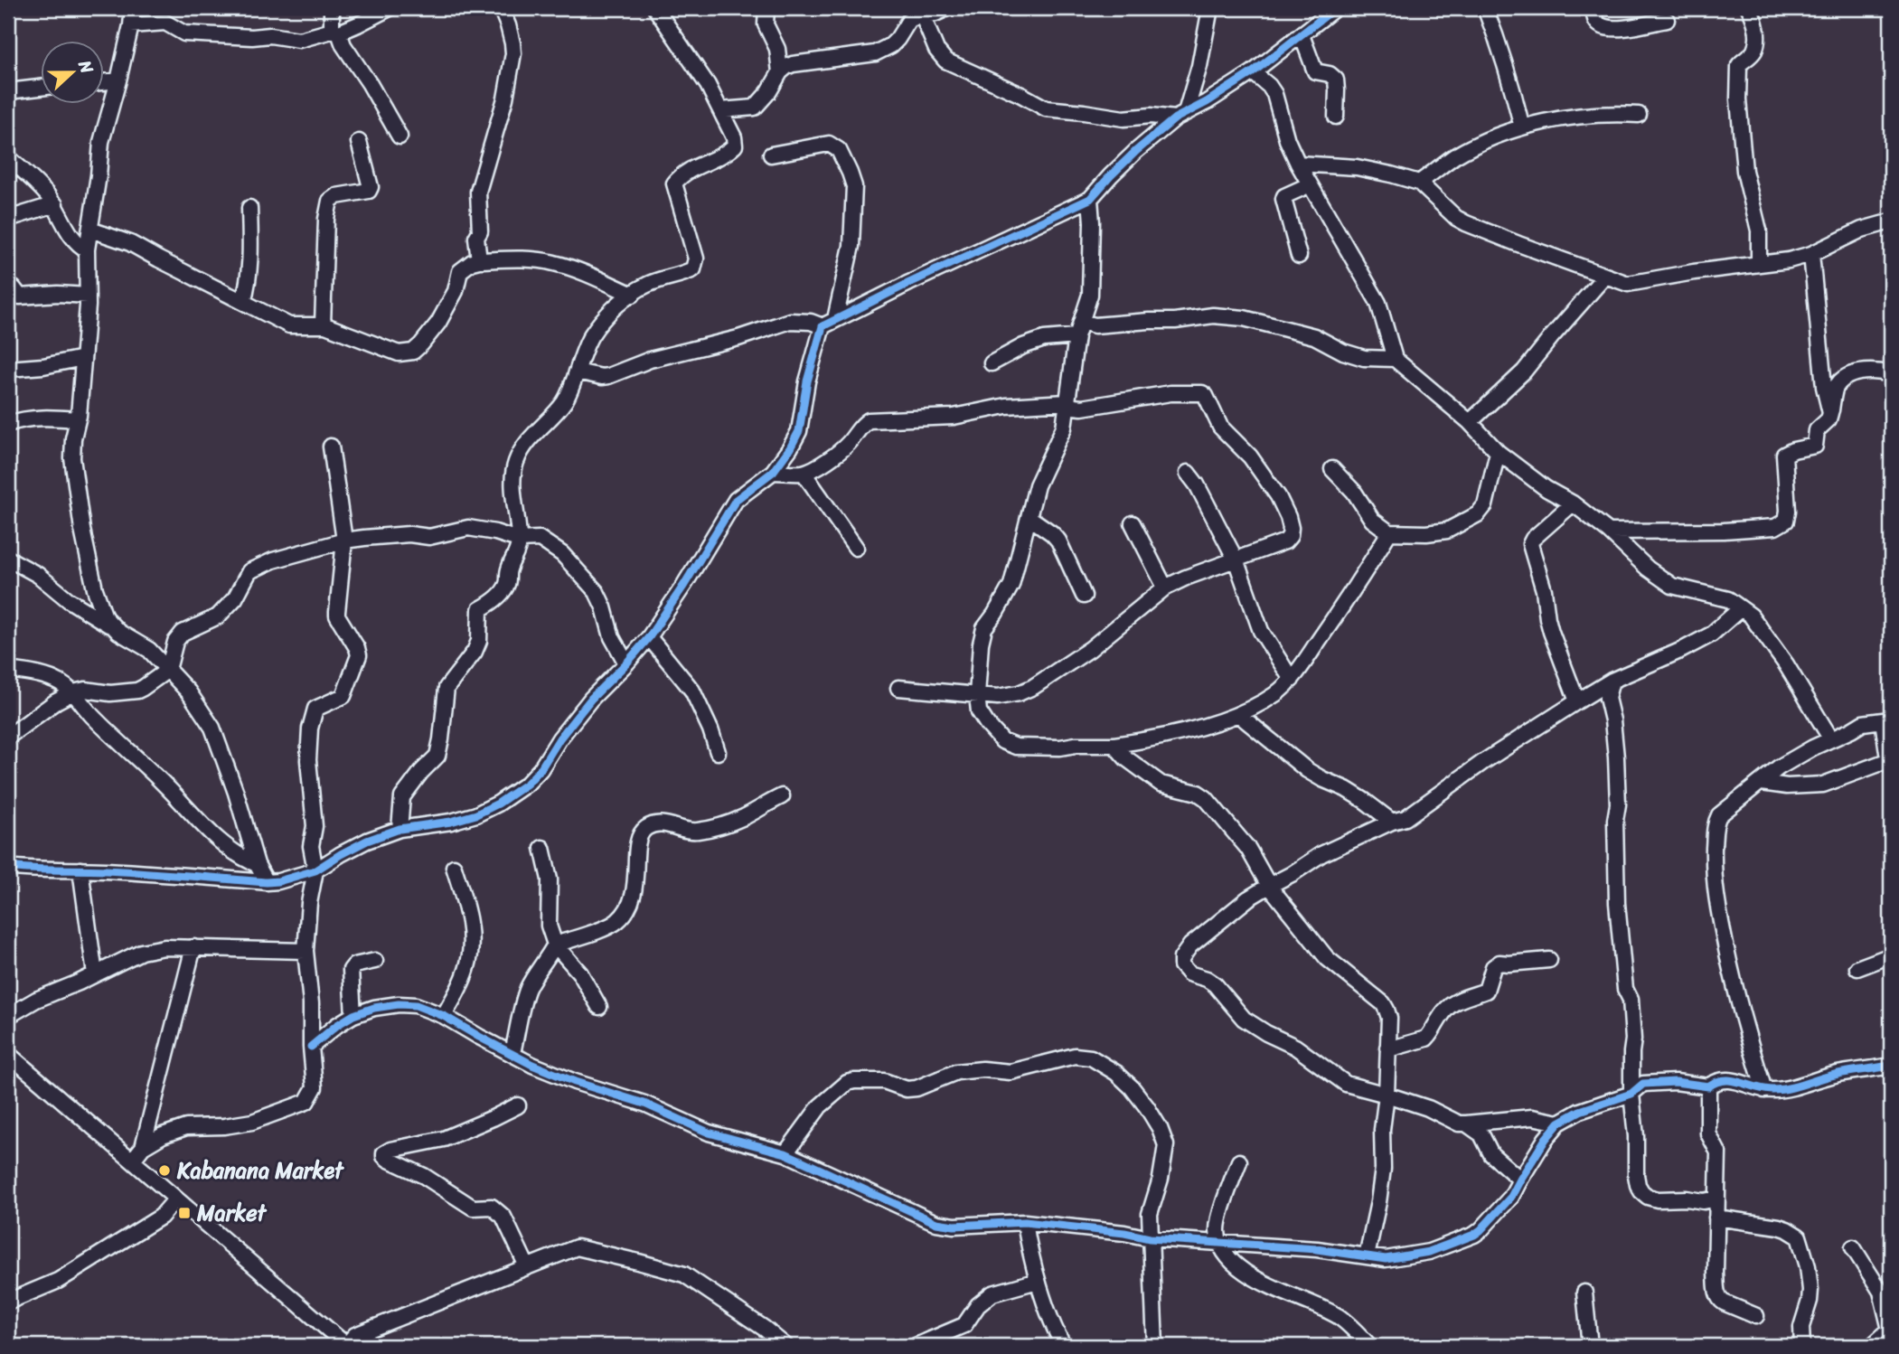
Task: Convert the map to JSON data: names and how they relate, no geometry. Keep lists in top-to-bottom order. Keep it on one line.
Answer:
{"places":{"other":["Kabanana Market"],"transit":["Market"]},"north":"right"}
